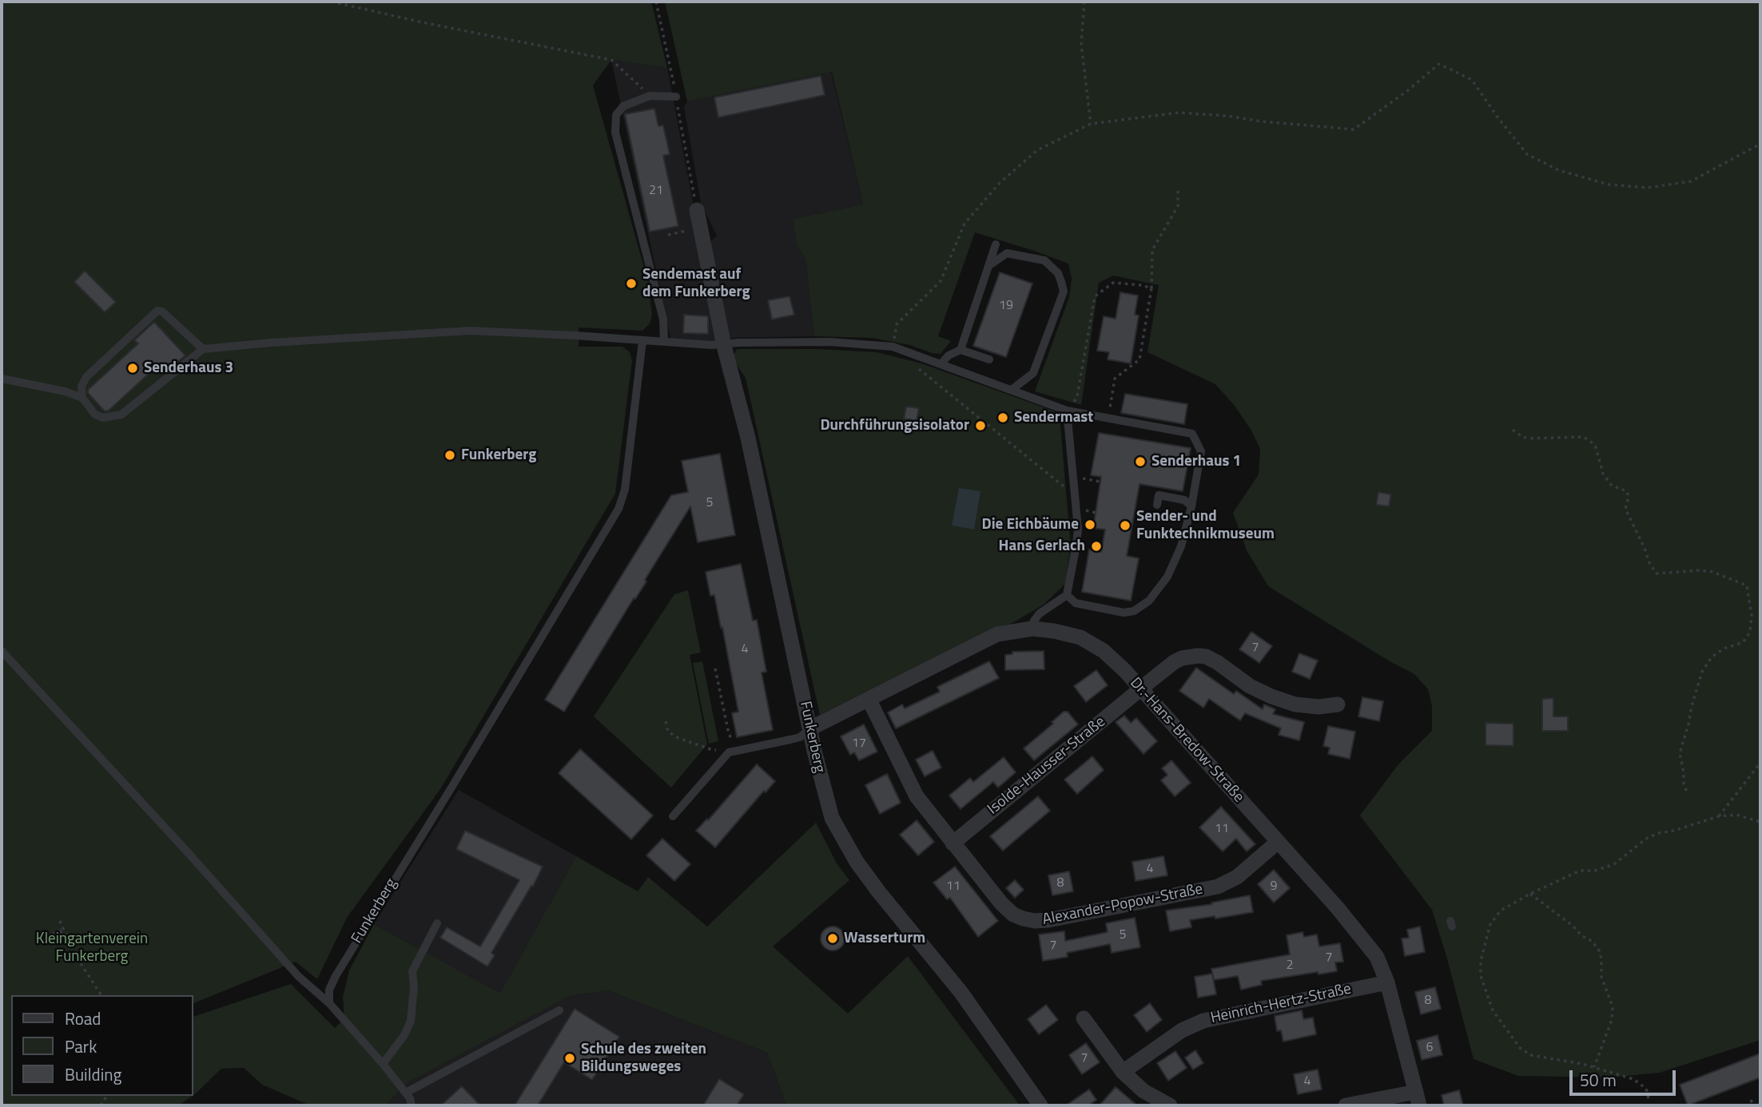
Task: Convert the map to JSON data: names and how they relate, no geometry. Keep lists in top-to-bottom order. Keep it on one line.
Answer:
{"streets":{"street":["Funkerberg","Dr.-Hans-Bredow-Straße","Isolde-Hausser-Straße","Alexander-Popow-Straße","Heinrich-Hertz-Straße"]},"crossings":[["Funkerberg","Dr.-Hans-Bredow-Straße"],["Dr.-Hans-Bredow-Straße","Isolde-Hausser-Straße"],["Dr.-Hans-Bredow-Straße","Alexander-Popow-Straße"],["Dr.-Hans-Bredow-Straße","Heinrich-Hertz-Straße"],["Isolde-Hausser-Straße","Alexander-Popow-Straße"]],"parks":["Kleingartenverein Funkerberg"],"places":["Sendemast auf dem Funkerberg","Senderhaus 3","Sendermast","Durchführungsisolator","Funkerberg","Senderhaus 1","Die Eichbäume","Sender- und Funktechnikmuseum","Hans Gerlach","Wasserturm","Schule des zweiten Bildungsweges"],"house_numbers":["21","19","5","7","4","17","11","4","8","11","9","5","7","7","2","8","6","7","4"],"legend":["Road","Park","Building"],"scale_bar":"50 m"}
